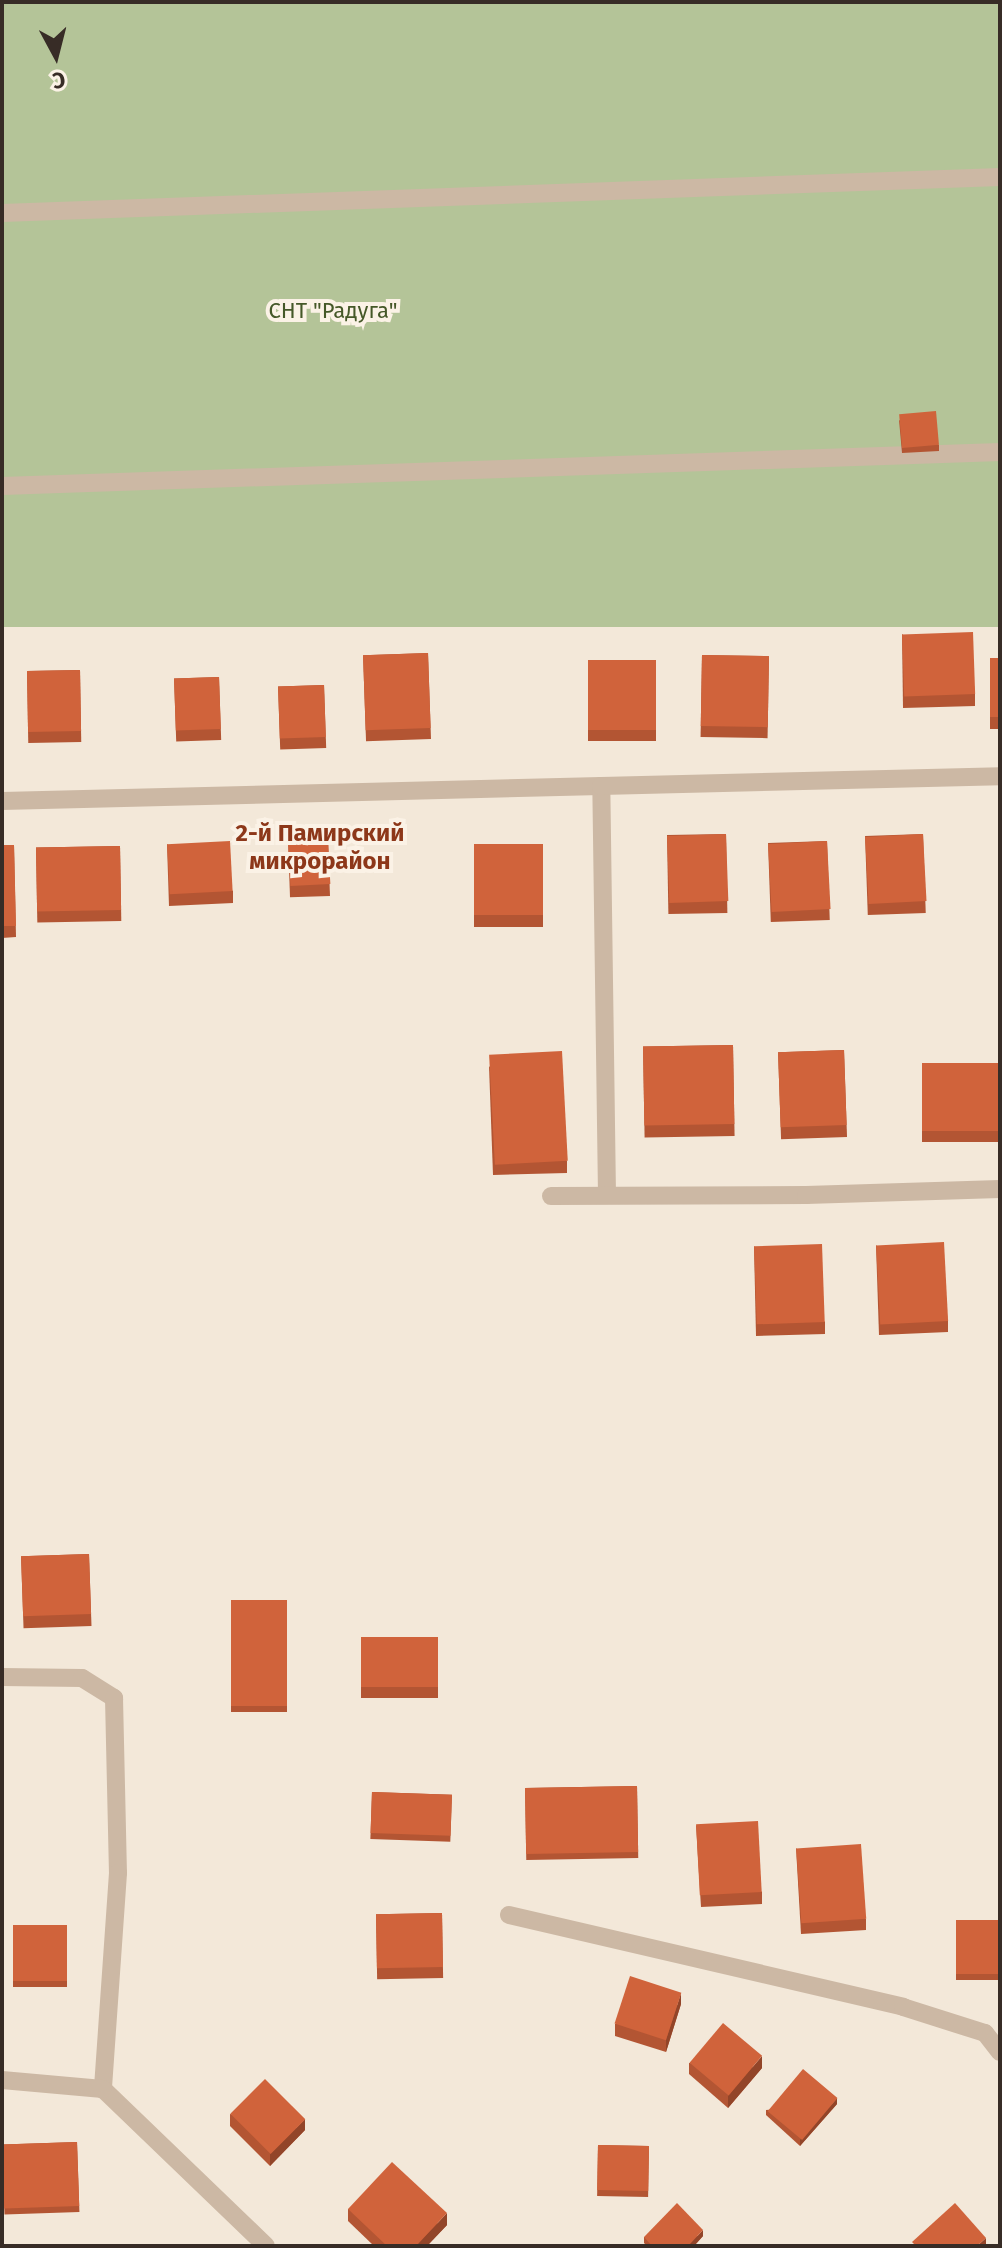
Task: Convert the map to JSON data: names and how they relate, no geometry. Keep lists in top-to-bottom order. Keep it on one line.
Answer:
{"districts":["2-й Памирский микрорайон"],"parks":["СНТ \"Радуга\""],"north":"bottom"}
